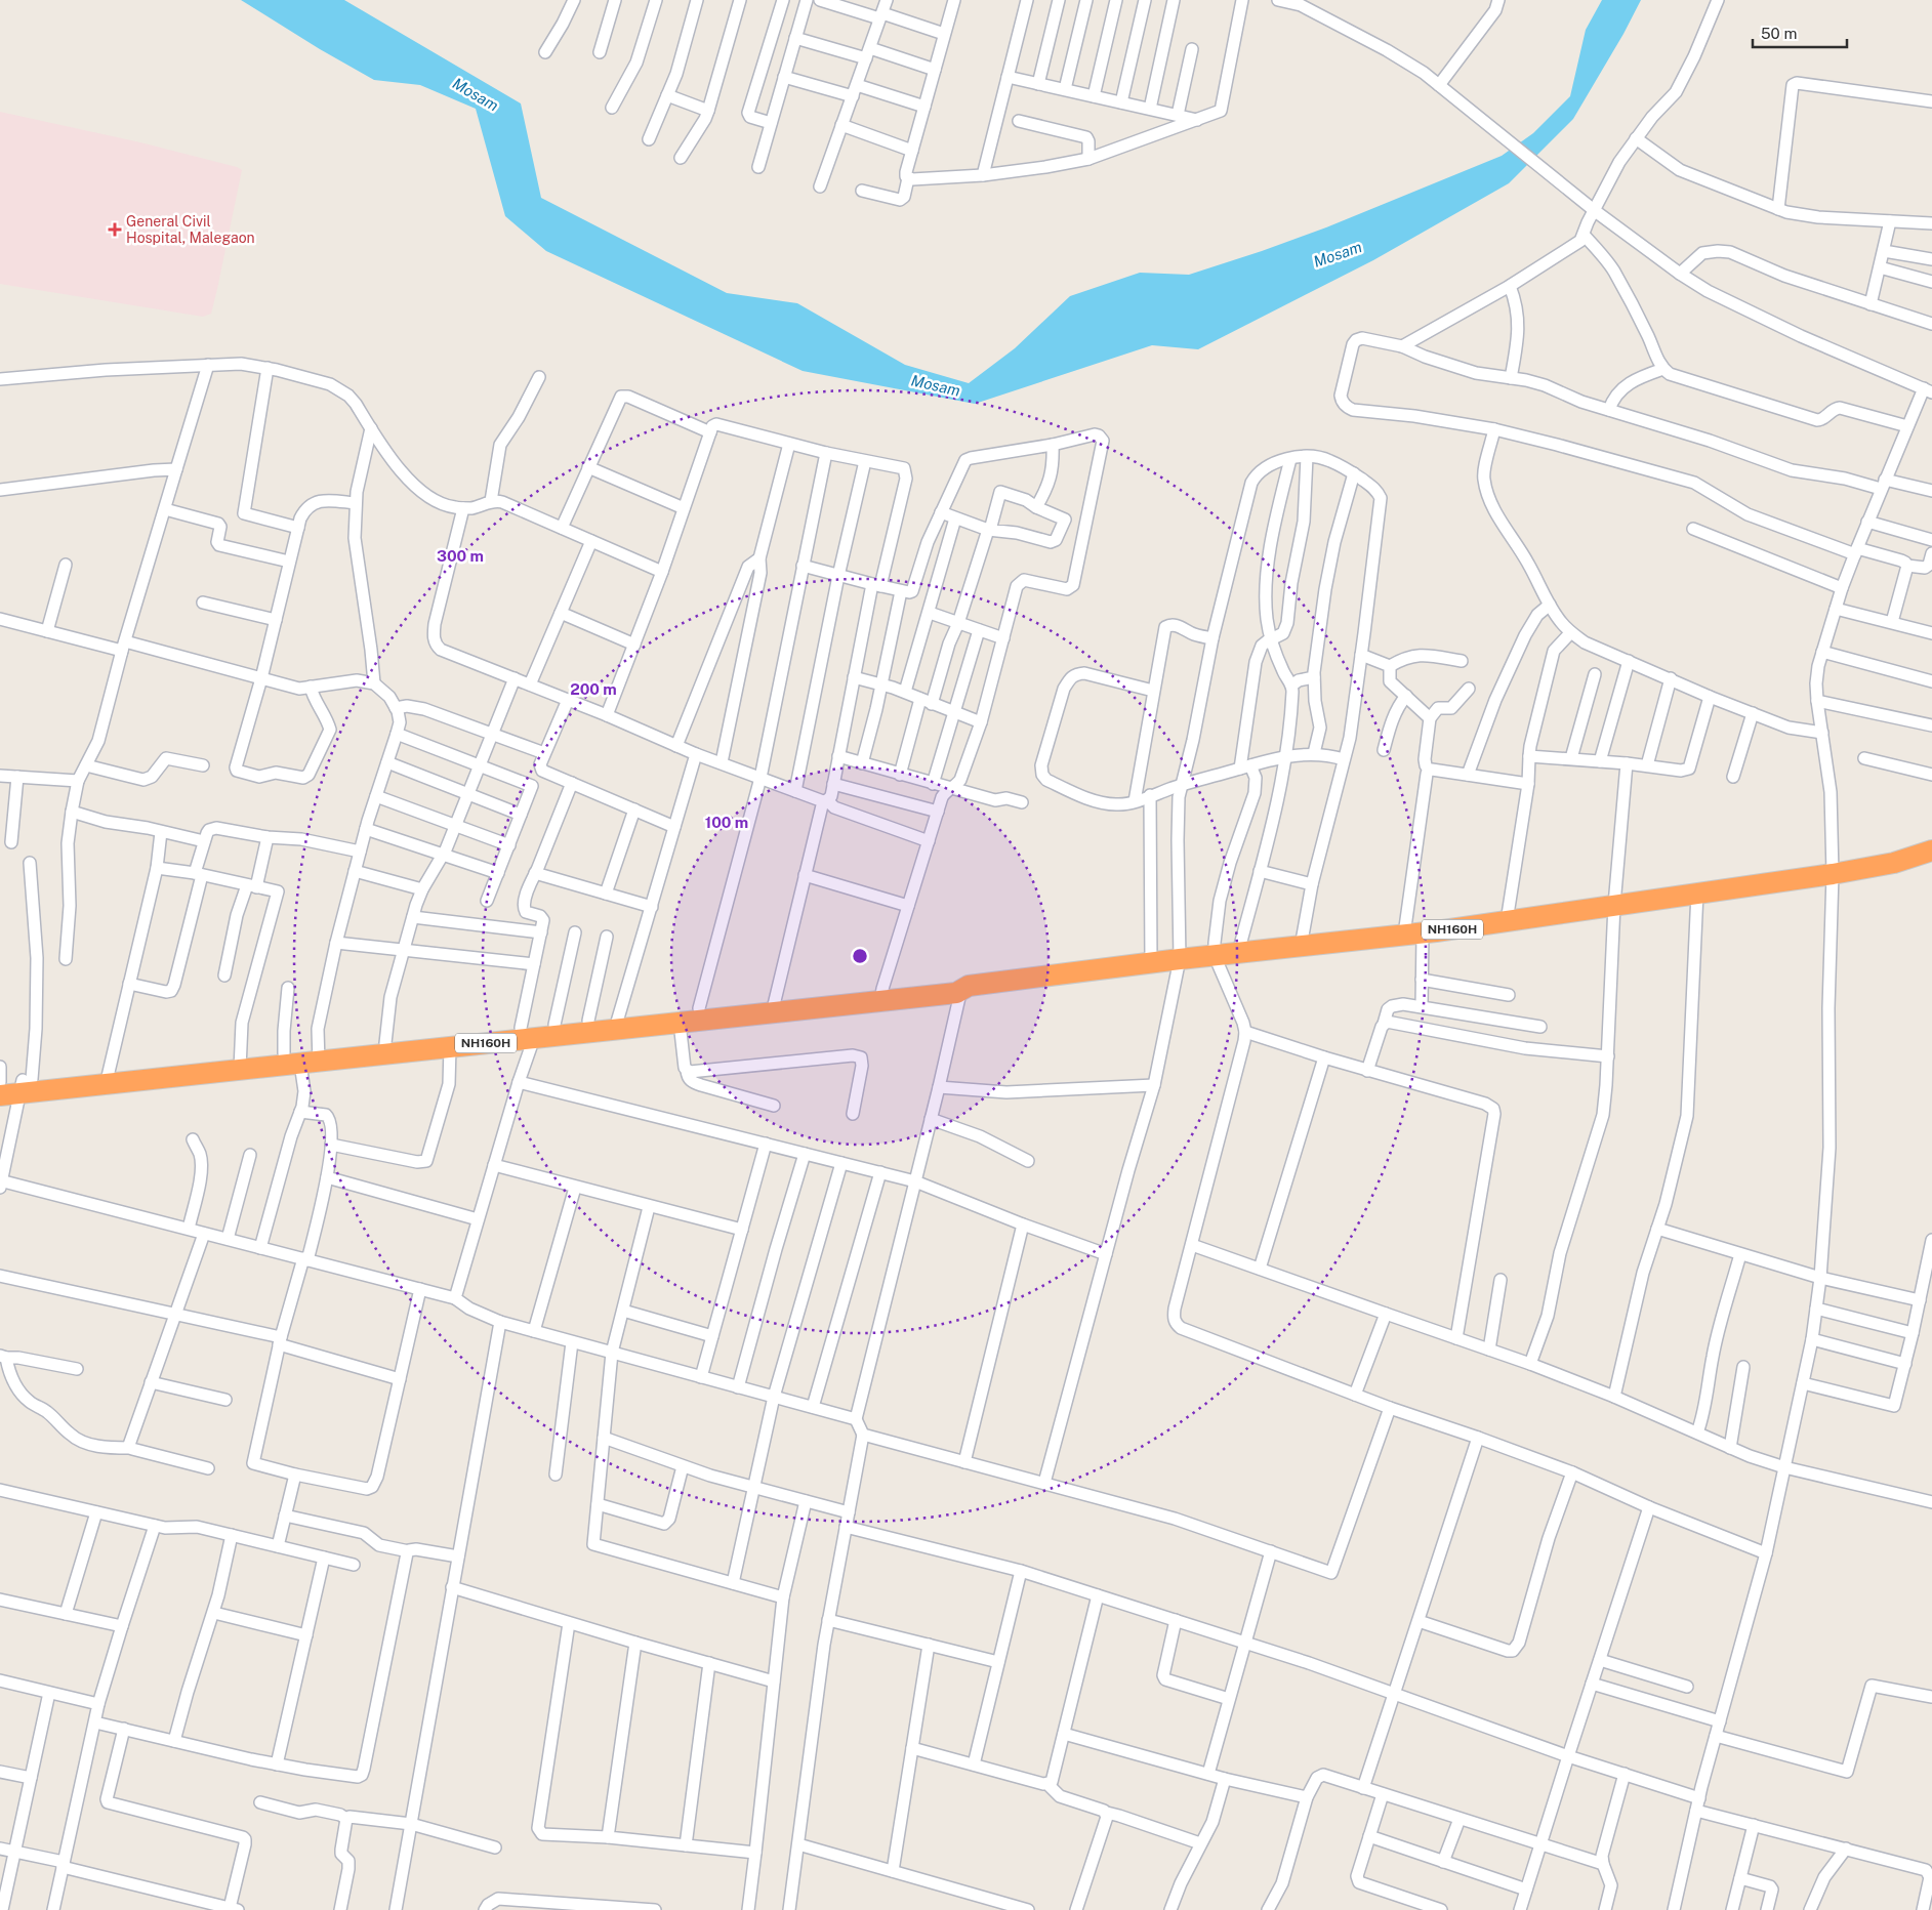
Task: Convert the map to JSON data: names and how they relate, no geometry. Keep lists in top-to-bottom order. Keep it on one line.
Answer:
{"streets":{"highway":["NH160H"]},"water":["Mosam"],"places":{"health":["General Civil Hospital, Malegaon"]},"scale_bar":"50 m","rings":["300 m","200 m","100 m"]}
